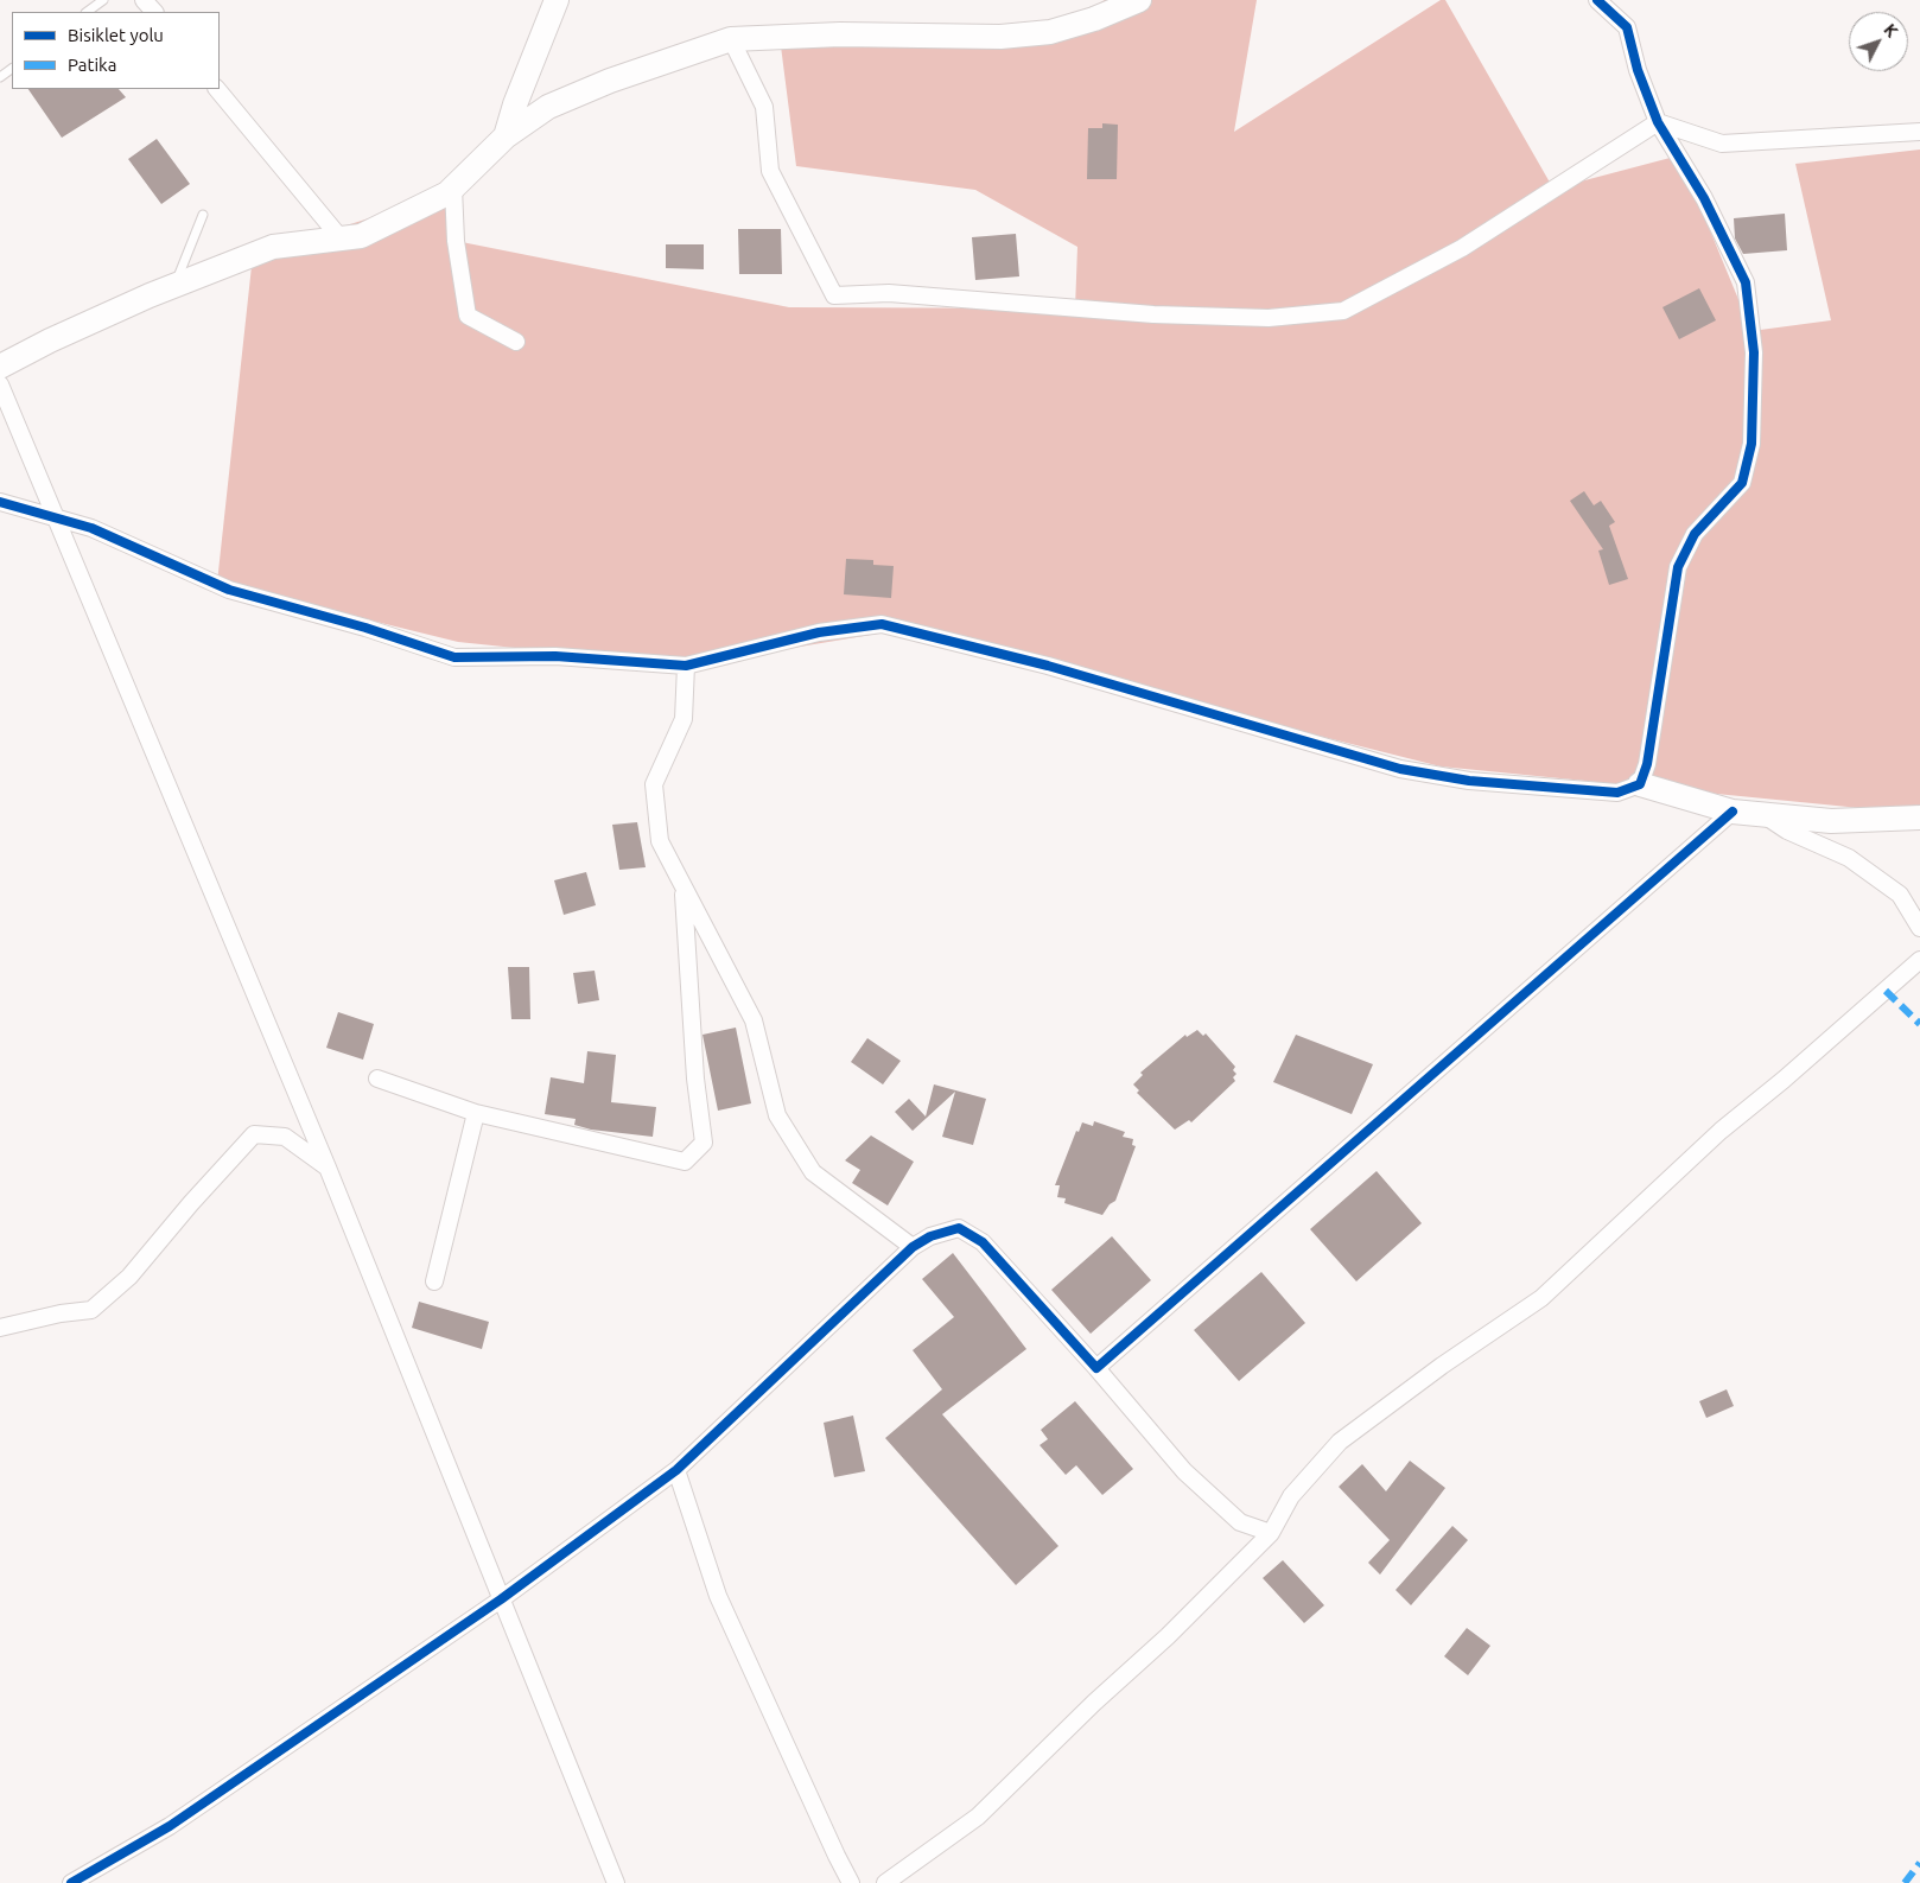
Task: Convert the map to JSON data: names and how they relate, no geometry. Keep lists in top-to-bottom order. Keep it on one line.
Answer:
{"legend":["Bisiklet yolu","Patika"],"north":"top right"}
